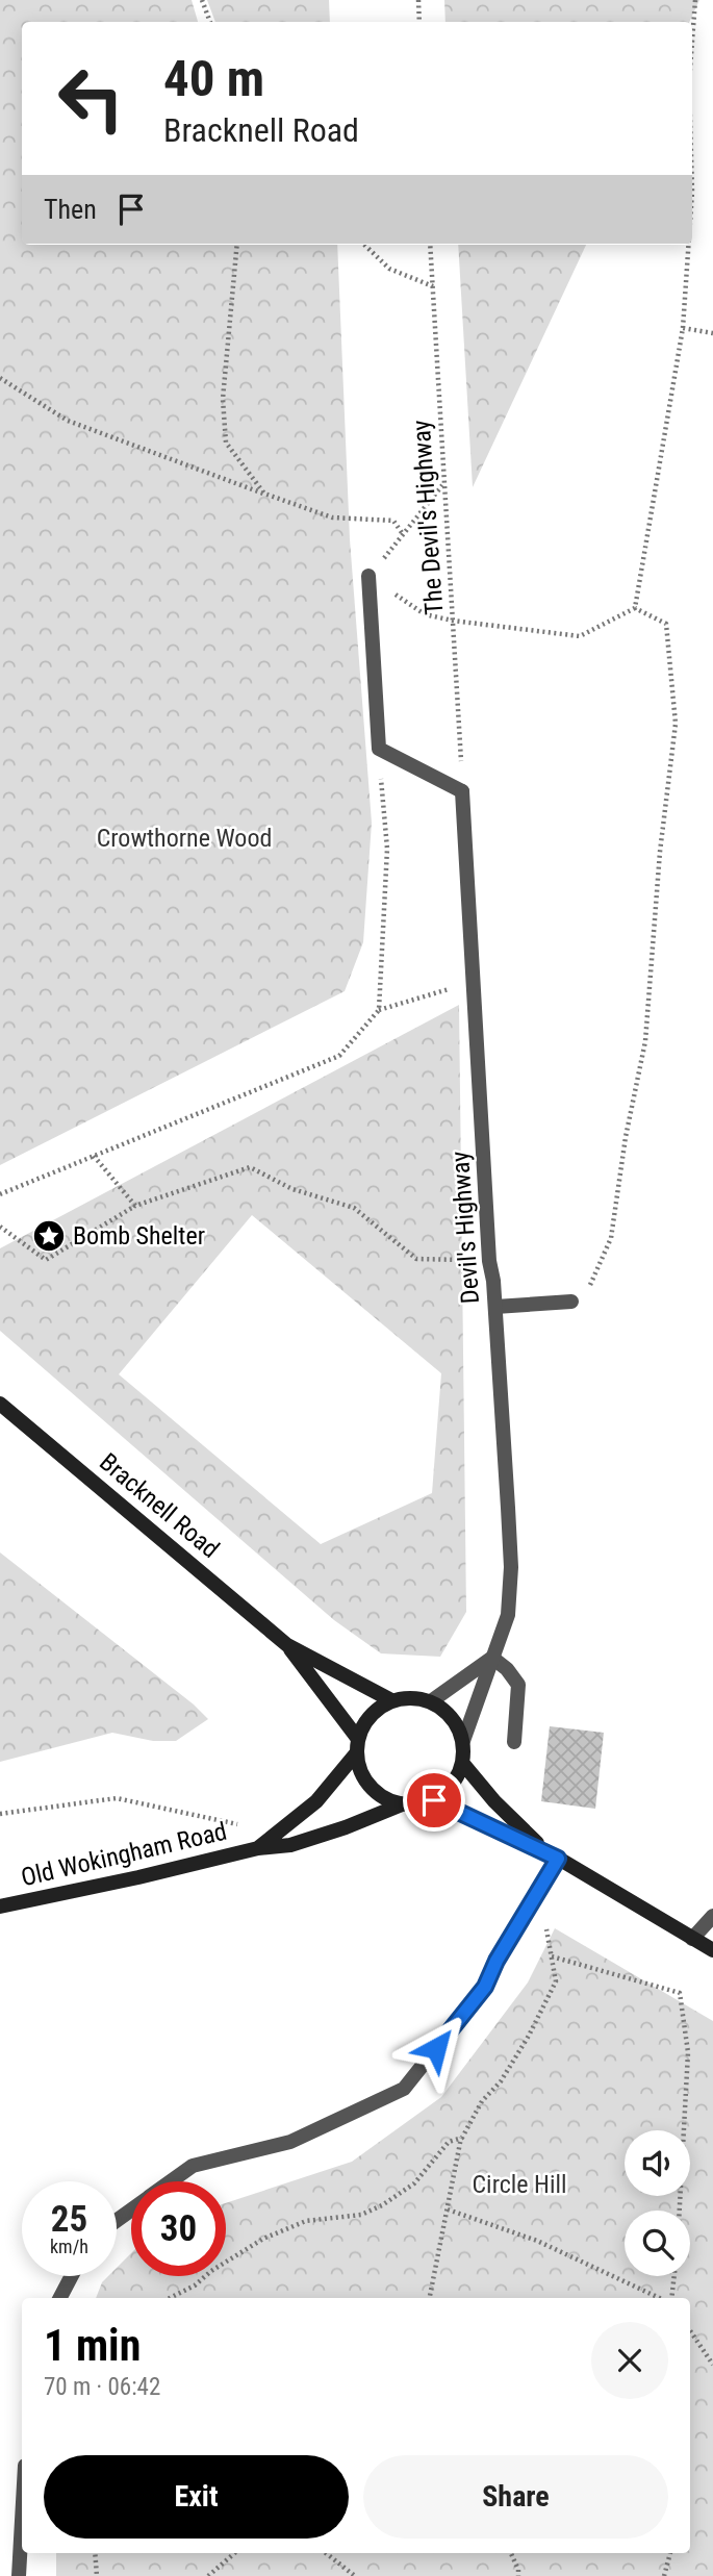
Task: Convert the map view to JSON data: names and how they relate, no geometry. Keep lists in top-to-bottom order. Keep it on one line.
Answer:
{"streets":{"main road":["Bracknell Road","Old Wokingham Road"],"street":["Devil's Highway"],"path":["The Devil's Highway"]},"crossings":[["The Devil's Highway","Devil's Highway"],["Devil's Highway","Bracknell Road"],["Devil's Highway","Old Wokingham Road"],["Bracknell Road","Old Wokingham Road"]],"parks":["Crowthorne Wood","Circle Hill"],"places":{"place":["Bomb Shelter"]},"page":{"turn":["40 m","Bracknell Road"],"then":"Then","speed":"25 km/h","limit":"30","heading":["1 min","70 m · 06:42"],"buttons":["Exit","Share"]}}
